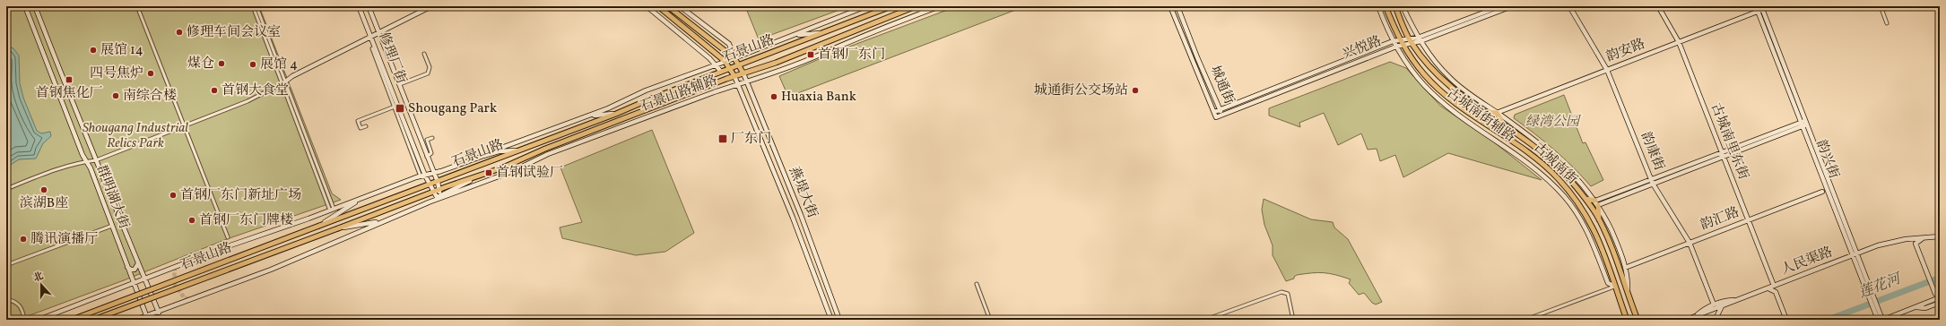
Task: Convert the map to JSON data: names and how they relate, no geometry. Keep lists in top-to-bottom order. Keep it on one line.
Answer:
{"streets":{"main road":["石景山路","古城南街"],"street":["兴悦路","韵安路","修理厂街","城通街","石景山路辅路","古城南街辅路","古城南里东街","韵康街","韵兴街","燕堤大街","群明湖大街","韵汇路","人民渠路"]},"crossings":[["兴悦路","城通街"],["兴悦路","古城南街辅路"],["兴悦路","古城南街"],["石景山路","修理厂街"],["石景山路","石景山路辅路"],["石景山路","燕堤大街"],["石景山路","群明湖大街"],["韵安路","古城南街辅路"],["韵安路","古城南里东街"],["韵安路","韵康街"],["韵安路","韵兴街"],["石景山路辅路","燕堤大街"],["古城南街辅路","古城南街"],["古城南街辅路","韵汇路"],["古城南里东街","韵汇路"],["古城南里东街","人民渠路"],["韵康街","韵汇路"],["韵兴街","人民渠路"]],"water":["莲花河"],"parks":["绿湾公园","Shougang Industrial Relics Park"],"places":{"other":["修理车间会议室","展馆 14","煤仓","展馆 4","四号焦炉","首钢大食堂","城通街公交场站","南综合楼","Huaxia Bank","滨湖B座","首钢厂东门新址广场","首钢厂东门牌楼","腾讯演播厅"],"transit":["首钢厂东门","首钢焦化厂","Shougang Park","厂东门","首钢试验厂"]},"north":"top"}
